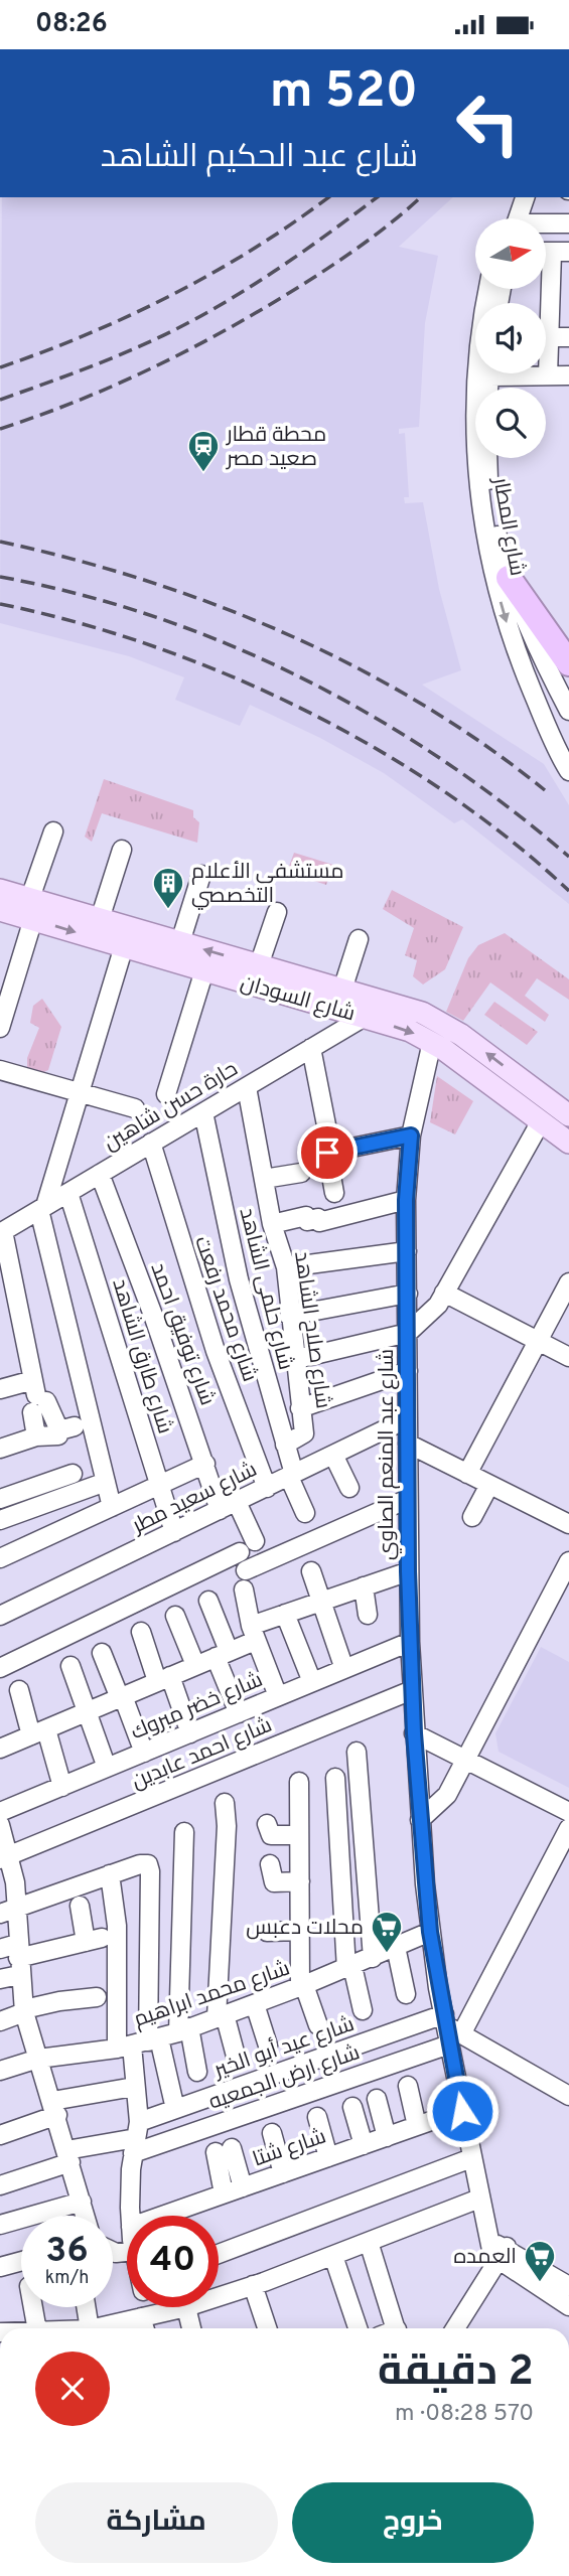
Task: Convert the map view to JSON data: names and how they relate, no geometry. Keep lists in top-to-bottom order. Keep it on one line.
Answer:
{"streets":{"main road":["شارع السودان"],"street":["شارع المطار","حارة حسن شاهين","شارع حلمى الشاهد","شارع محمد رفعت","شارع صلاح الشاهد","شارع توفيق احمد","شارع طارق الشاهد","شارع عبد المنعم الصاوي","شارع سعيد مطر","شارع خضر مبروك","شارع احمد عابدين","شارع محمد ابراهيم","شارع عيد أبو الخير","شارع ارض الجمعيه","شارع شتا"]},"crossings":[["شارع السودان","حارة حسن شاهين"],["شارع السودان","شارع عبد المنعم الصاوي"],["حارة حسن شاهين","شارع حلمى الشاهد"],["حارة حسن شاهين","شارع محمد رفعت"],["حارة حسن شاهين","شارع صلاح الشاهد"],["حارة حسن شاهين","شارع توفيق احمد"],["حارة حسن شاهين","شارع طارق الشاهد"],["شارع حلمى الشاهد","شارع صلاح الشاهد"],["شارع حلمى الشاهد","شارع سعيد مطر"],["شارع محمد رفعت","شارع سعيد مطر"],["شارع توفيق احمد","شارع سعيد مطر"],["شارع طارق الشاهد","شارع سعيد مطر"],["شارع عبد المنعم الصاوي","شارع سعيد مطر"],["شارع عبد المنعم الصاوي","شارع خضر مبروك"],["شارع عبد المنعم الصاوي","شارع احمد عابدين"],["شارع عبد المنعم الصاوي","شارع محمد ابراهيم"],["شارع عبد المنعم الصاوي","شارع عيد أبو الخير"],["شارع عبد المنعم الصاوي","شارع ارض الجمعيه"],["شارع عبد المنعم الصاوي","شارع شتا"],["شارع عيد أبو الخير","شارع ارض الجمعيه"]],"places":{"station":["محطة قطار صعيد مصر"],"building":["مستشفي الأعلام التخصصي"],"supermarket":["محلات دعبس","العمده"]},"north":"right","page":{"status":"08:26","turn":["520 m","شارع عبد الحكيم الشاهد"],"speed":"36 km/h","limit":"40","heading":["2 دقيقة","570 m · 08:28"],"buttons":["خروج","مشاركة"]}}
